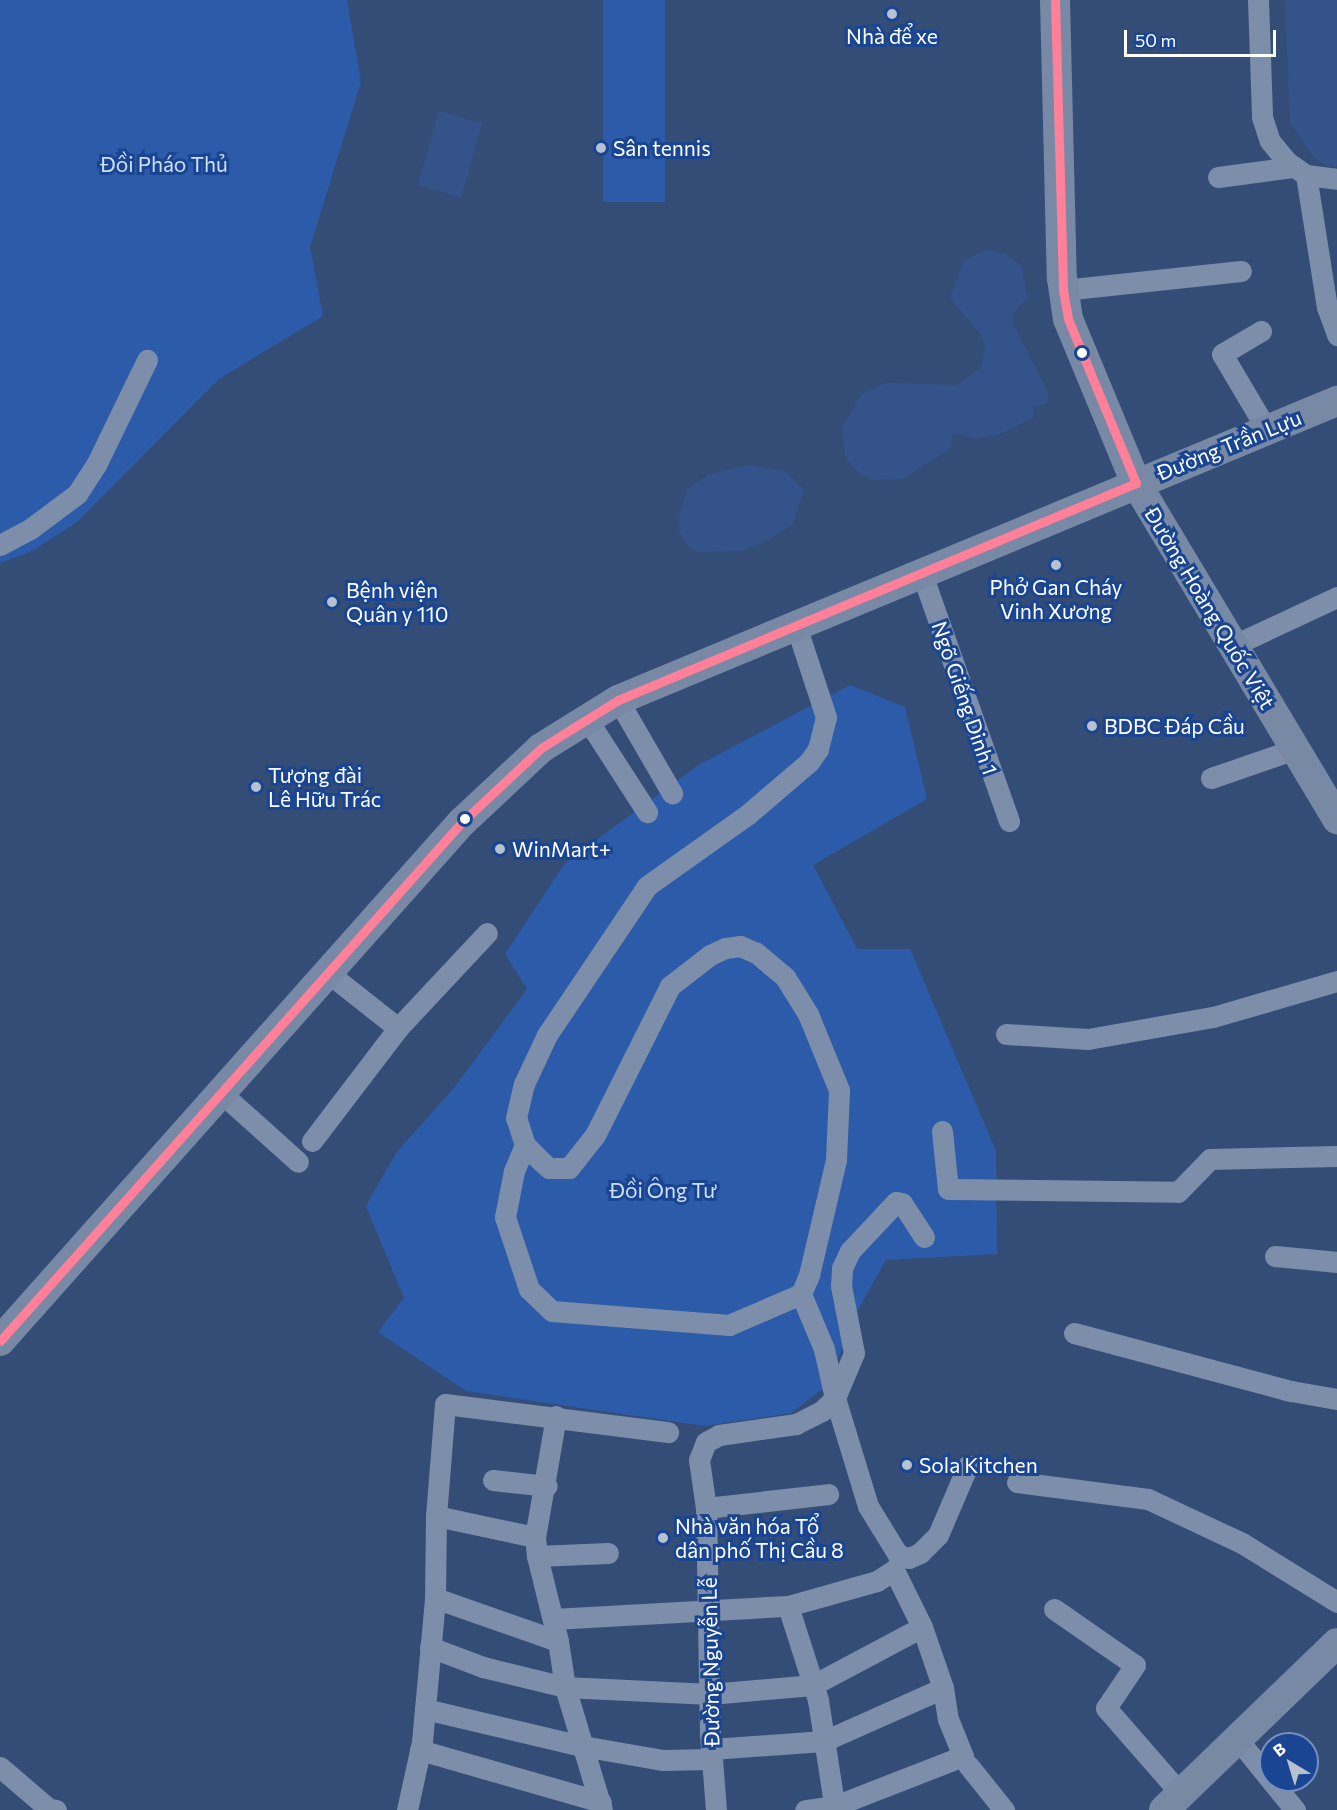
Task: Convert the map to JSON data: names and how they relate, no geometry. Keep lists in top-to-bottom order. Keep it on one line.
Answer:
{"streets":{"main road":["Đường Trần Lựu","Đường Hoàng Quốc Việt"],"street":["Ngõ Giếng Dinh 1","Đường Nguyễn Lễ"]},"crossings":[["Đường Trần Lựu","Đường Hoàng Quốc Việt"],["Đường Trần Lựu","Ngõ Giếng Dinh 1"]],"parks":["Đồi Pháo Thủ","Đồi Ông Tư"],"places":["Nhà để xe","Sân tennis","Phở Gan Cháy Vinh Xương","Bệnh viện Quân y 110","BDBC Đáp Cầu","Tượng đài Lê Hữu Trác","WinMart+","Sola Kitchen","Nhà văn hóa Tổ dân phố Thị Cầu 8"],"scale_bar":"50 m","north":"top left"}
